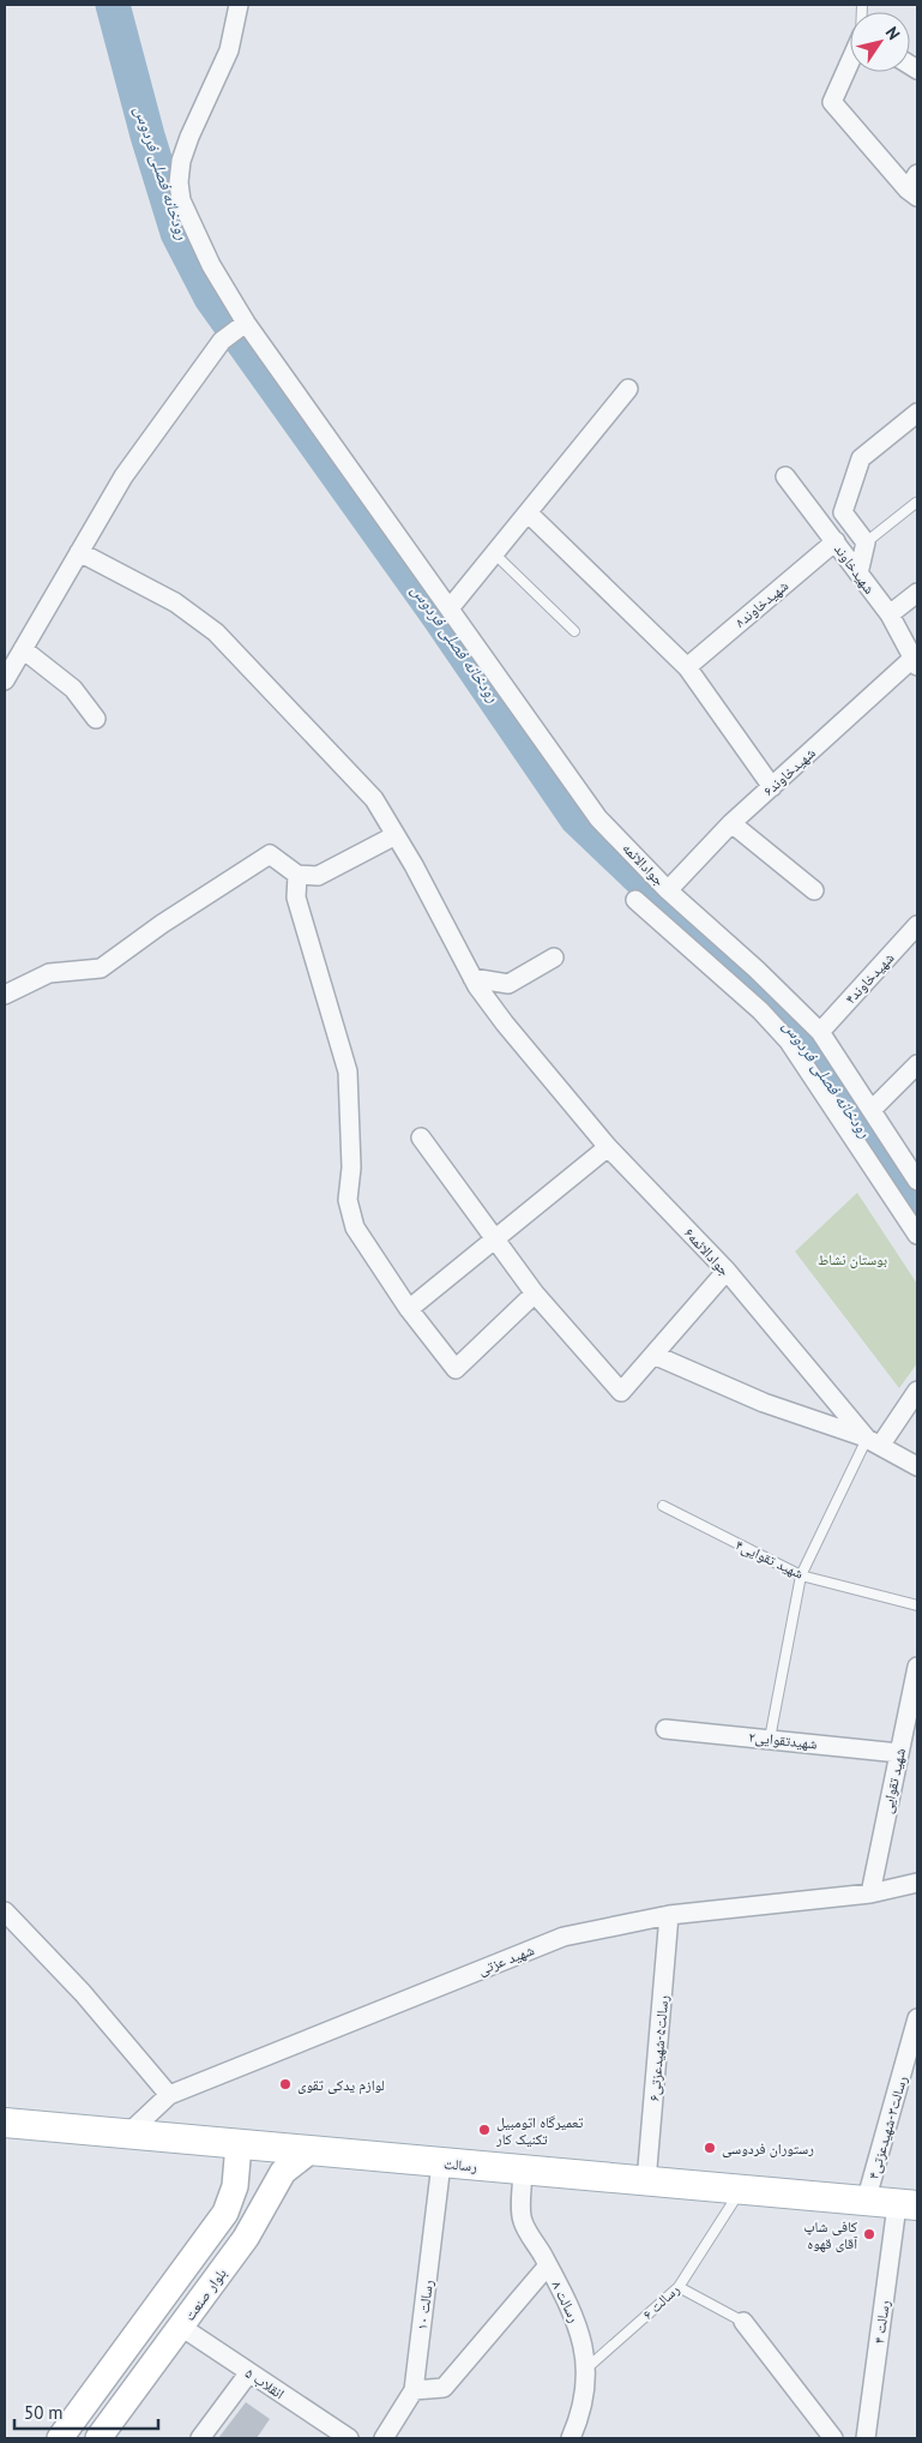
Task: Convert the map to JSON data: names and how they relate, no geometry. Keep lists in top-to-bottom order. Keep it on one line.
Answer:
{"streets":{"main road":["رسالت"],"street":["شهیدخاوند","شهیدخاوند۸","شهیدخاوند۶","جوادالائمه","شهیدخاوند۴","جوادالائمه۶","شهیدتقوایی۲","شهید تقوایی","شهید عزتی","رسالت۵-شهیدعزتی۶","رسالت۳-شهیدعزتی۴","بلوار صنعت","رسالت ۸","رسالت ۱۰","رسالت ۴","انقلاب ۵"],"lane":["شهید تقوایی۴","رسالت ۶"]},"crossings":[["شهیدخاوند","شهیدخاوند۸"],["شهیدخاوند","شهیدخاوند۶"],["شهیدخاوند۶","جوادالائمه"],["جوادالائمه","شهیدخاوند۴"],["شهیدتقوایی۲","شهید تقوایی"],["شهید تقوایی","شهید عزتی"],["شهید عزتی","رسالت۵-شهیدعزتی۶"],["شهید عزتی","رسالت"],["رسالت۵-شهیدعزتی۶","رسالت"],["رسالت۳-شهیدعزتی۴","رسالت"],["رسالت","بلوار صنعت"],["رسالت","رسالت ۸"],["رسالت","رسالت ۶"],["رسالت","رسالت ۱۰"],["رسالت","رسالت ۴"],["بلوار صنعت","انقلاب ۵"],["رسالت ۸","رسالت ۶"]],"water":["رودخانه فصلی فردوس"],"parks":["بوستان نشاط"],"places":["لوازم یدکی تقوی","تعمیرگاه اتومبیل تکنیک کار","رستوران فردوسی","کافی شاپ آقای‌ قهوه"],"scale_bar":"50 m","north":"top right"}
